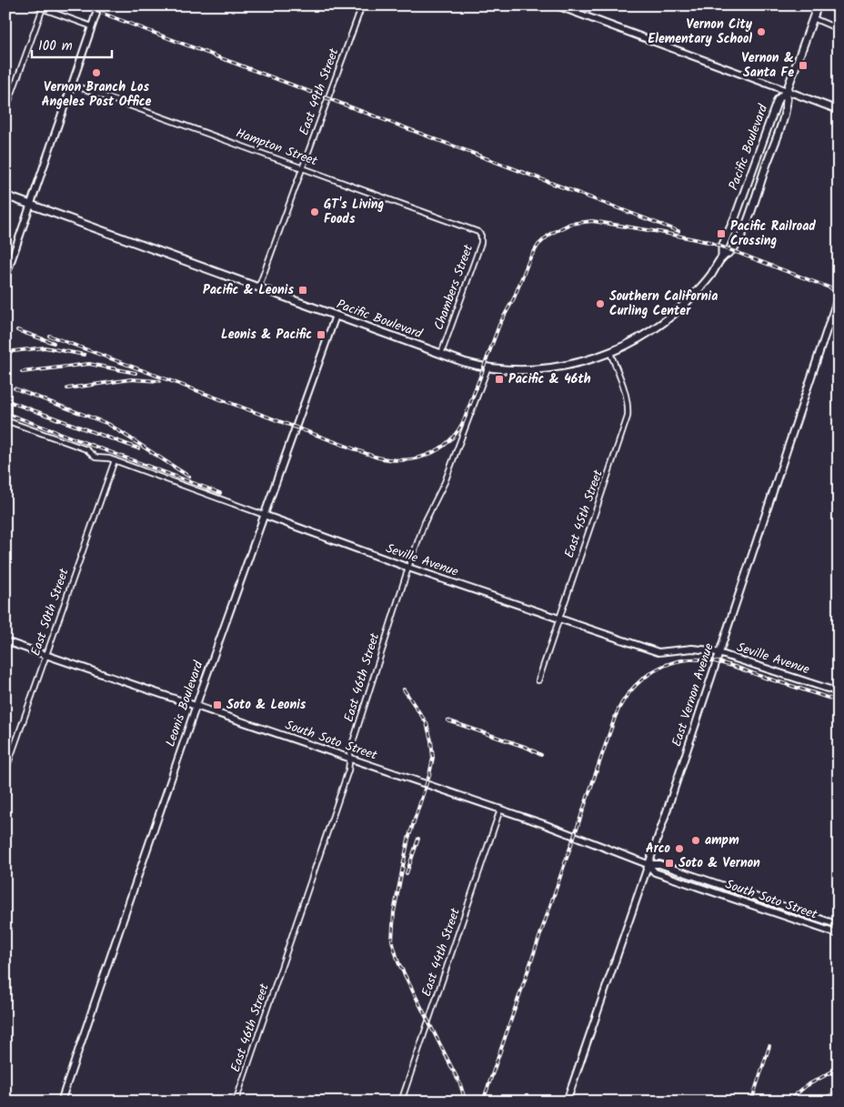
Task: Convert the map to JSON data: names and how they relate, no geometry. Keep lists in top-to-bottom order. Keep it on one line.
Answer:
{"streets":{"main road":["Pacific Boulevard","Seville Avenue","East Vernon Avenue","Leonis Boulevard","South Soto Street"],"street":["East 49th Street","Hampton Street","Chambers Street","East 45th Street","East 50th Street","East 46th Street","East 44th Street"]},"crossings":[["East 49th Street","Hampton Street"],["East 49th Street","Pacific Boulevard"],["Hampton Street","Chambers Street"],["Pacific Boulevard","Chambers Street"],["Pacific Boulevard","East 45th Street"],["Pacific Boulevard","East 46th Street"],["Pacific Boulevard","Leonis Boulevard"],["East 45th Street","Seville Avenue"],["Seville Avenue","East 50th Street"],["Seville Avenue","East 46th Street"],["Seville Avenue","East Vernon Avenue"],["Seville Avenue","Leonis Boulevard"],["East 50th Street","South Soto Street"],["East 46th Street","South Soto Street"],["East Vernon Avenue","South Soto Street"],["Leonis Boulevard","South Soto Street"],["South Soto Street","East 44th Street"]],"places":{"other":["Vernon City Elementary School","Vernon Branch Los Angeles Post Office","GT's Living Foods","Southern California Curling Center","ampm","Arco"],"transit":["Vernon & Santa Fe","Pacific Railroad Crossing","Pacific & Leonis","Leonis & Pacific","Pacific & 46th","Soto & Leonis","Soto & Vernon"]},"scale_bar":"100 m"}
